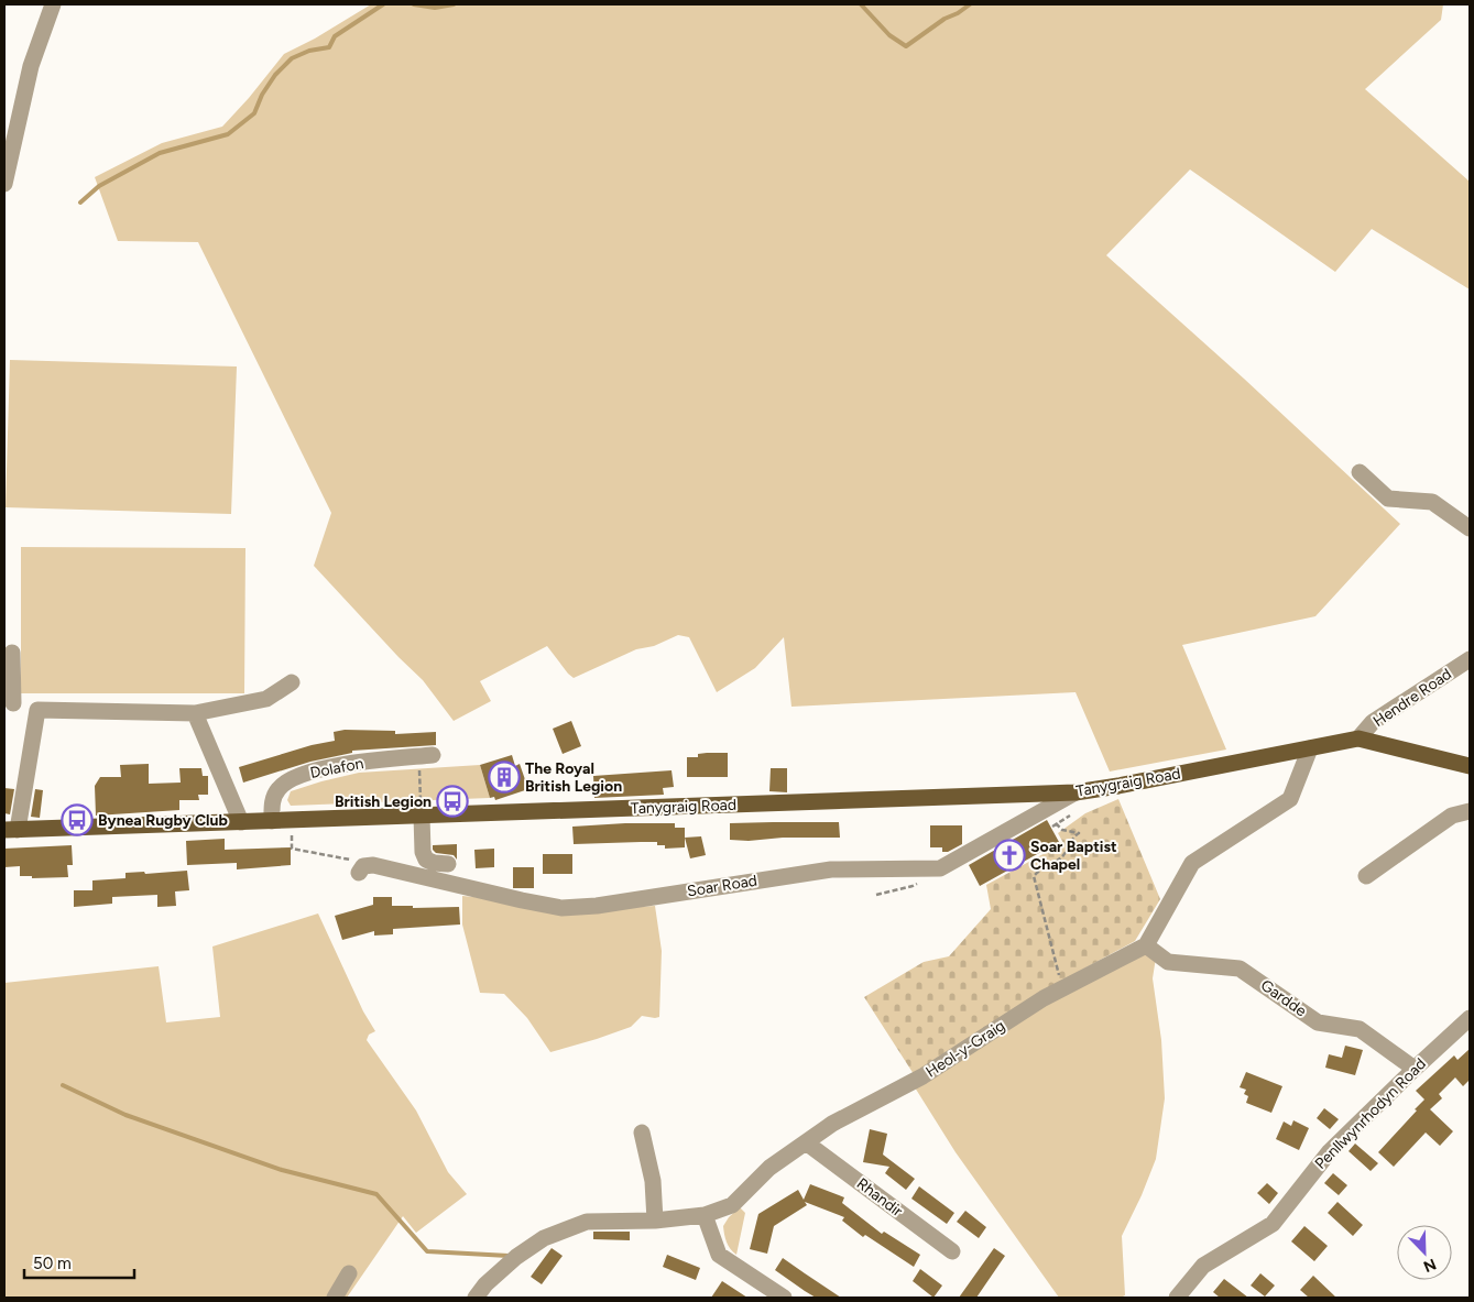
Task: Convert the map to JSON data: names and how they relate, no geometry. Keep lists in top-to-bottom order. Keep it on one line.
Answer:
{"streets":{"main road":["Tanygraig Road"],"street":["Hendre Road","Dolafon","Soar Road","Gardde","Heol-y-Graig","Penllwynrhodyn Road","Rhandir"]},"crossings":[["Hendre Road","Tanygraig Road"],["Dolafon","Tanygraig Road"],["Tanygraig Road","Soar Road"],["Gardde","Heol-y-Graig"],["Gardde","Penllwynrhodyn Road"],["Heol-y-Graig","Rhandir"]],"places":{"building":["The Royal British Legion"],"bus stop":["British Legion","Bynea Rugby Club"],"church":["Soar Baptist Chapel"]},"scale_bar":"50 m","north":"bottom right"}
